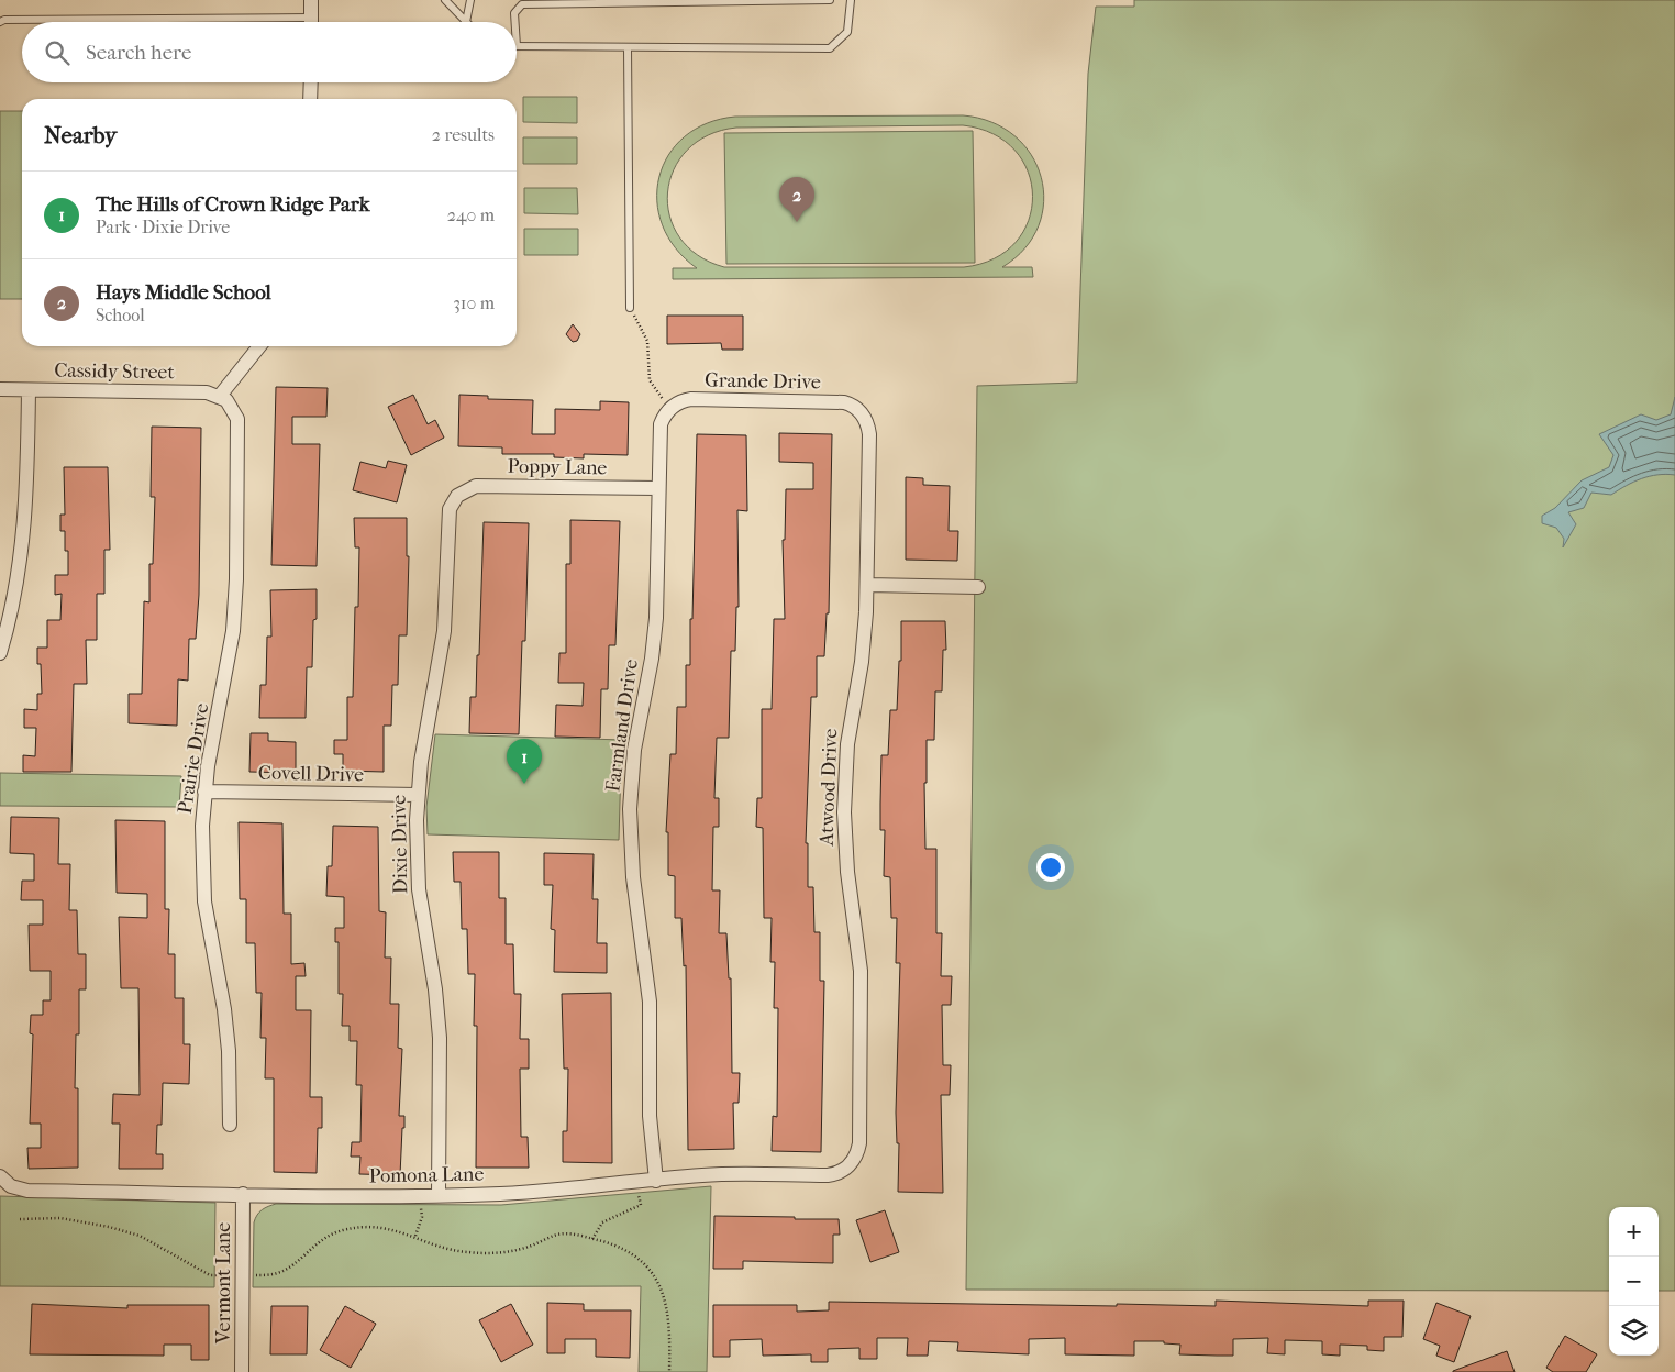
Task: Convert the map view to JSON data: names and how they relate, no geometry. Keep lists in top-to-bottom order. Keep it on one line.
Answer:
{"streets":{"street":["Cassidy Street","Grande Drive","Poppy Lane","Farmland Drive","Prairie Drive","Covell Drive","Atwood Drive","Dixie Drive","Pomona Lane","Vermont Lane"]},"crossings":[["Cassidy Street","Prairie Drive"],["Grande Drive","Farmland Drive"],["Grande Drive","Atwood Drive"],["Poppy Lane","Farmland Drive"],["Poppy Lane","Dixie Drive"],["Farmland Drive","Pomona Lane"],["Prairie Drive","Covell Drive"],["Covell Drive","Dixie Drive"],["Atwood Drive","Pomona Lane"],["Dixie Drive","Pomona Lane"],["Pomona Lane","Vermont Lane"]],"page":{"search":"Search here","heading":["Nearby","2 results"],"list":[{"mark":"1","name":"The Hills of Crown Ridge Park","note":"Park · Dixie Drive","value":"240 m"},{"mark":"2","name":"Hays Middle School","note":"School","value":"310 m"}],"pins":["2","1"],"map_buttons":["+","−"]}}
